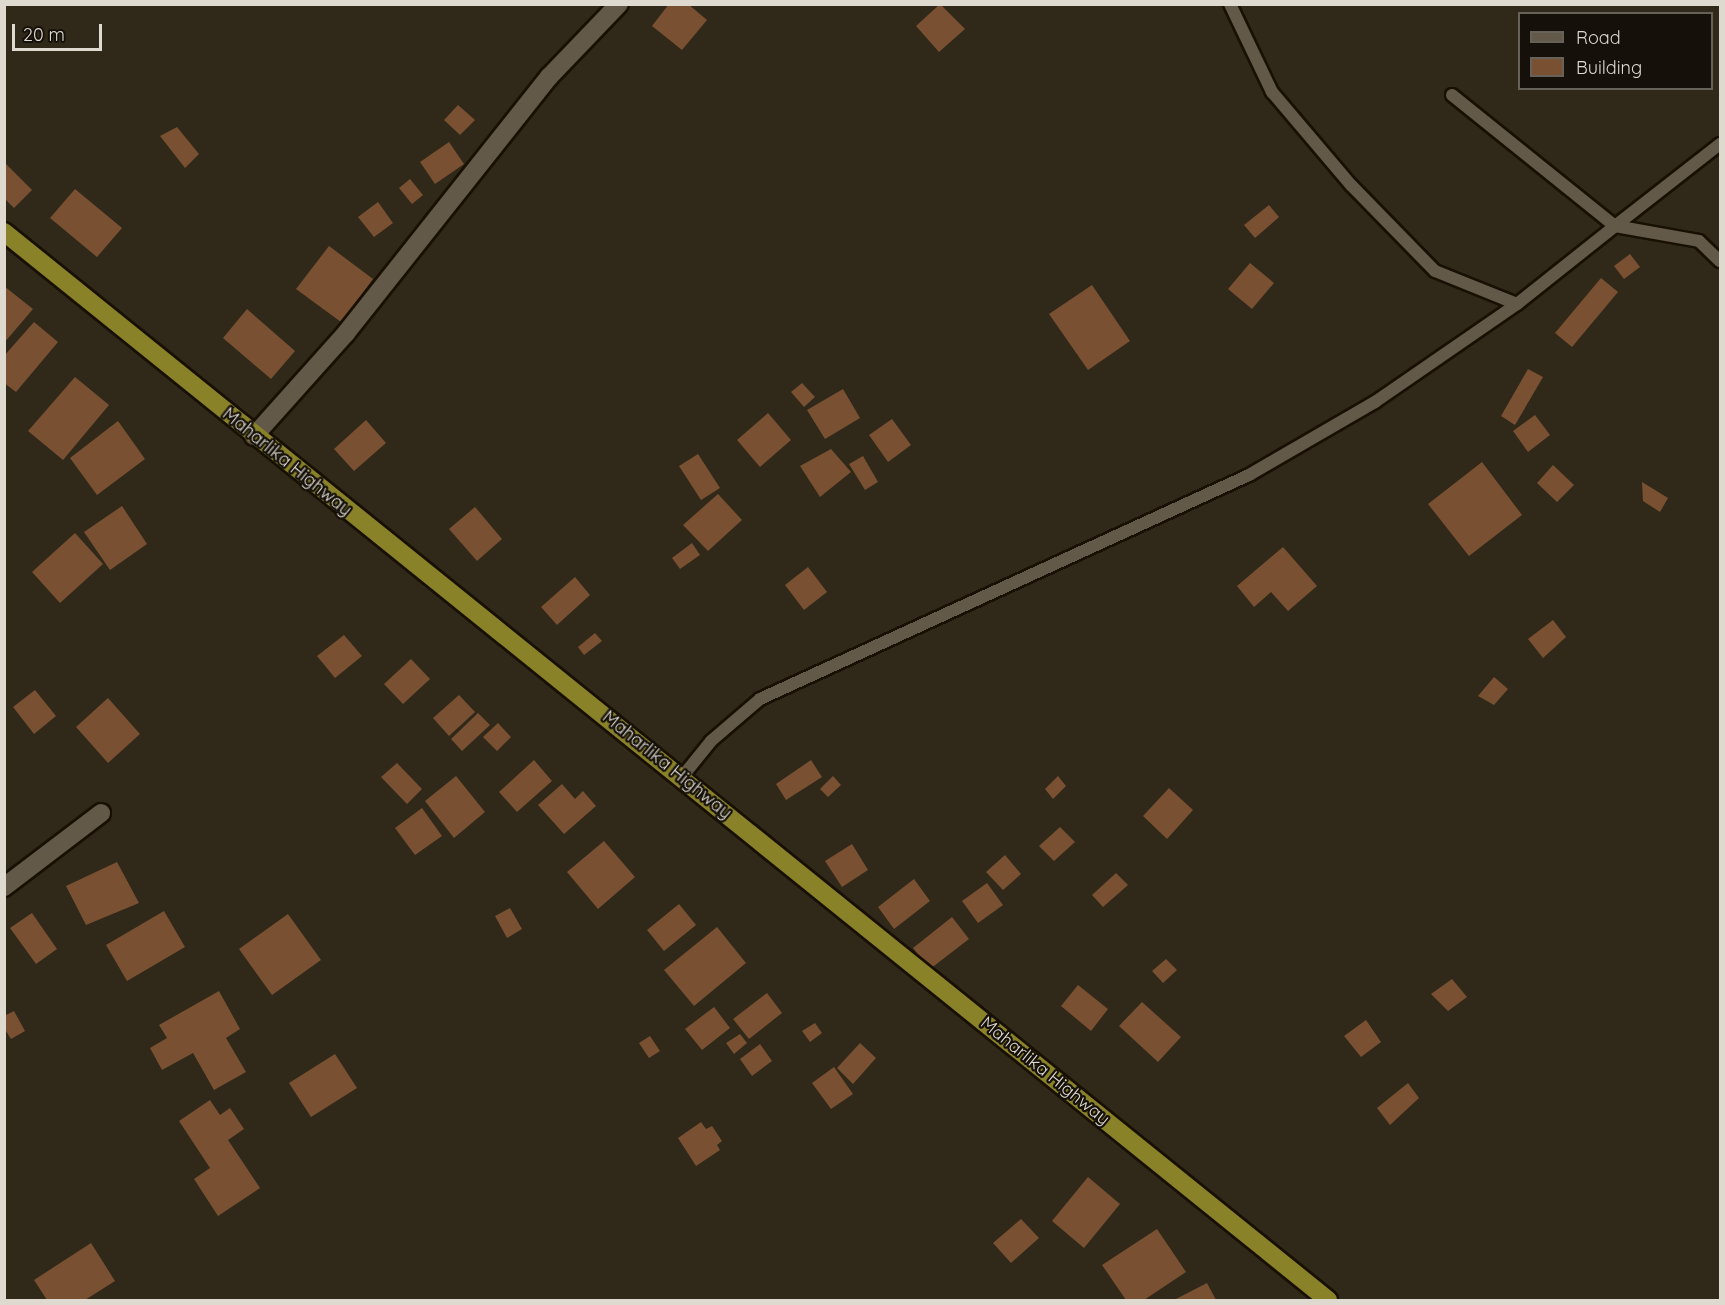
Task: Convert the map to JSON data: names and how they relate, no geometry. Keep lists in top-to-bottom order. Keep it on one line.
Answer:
{"streets":{"highway":["Maharlika Highway"]},"legend":["Road","Building"],"scale_bar":"20 m"}
